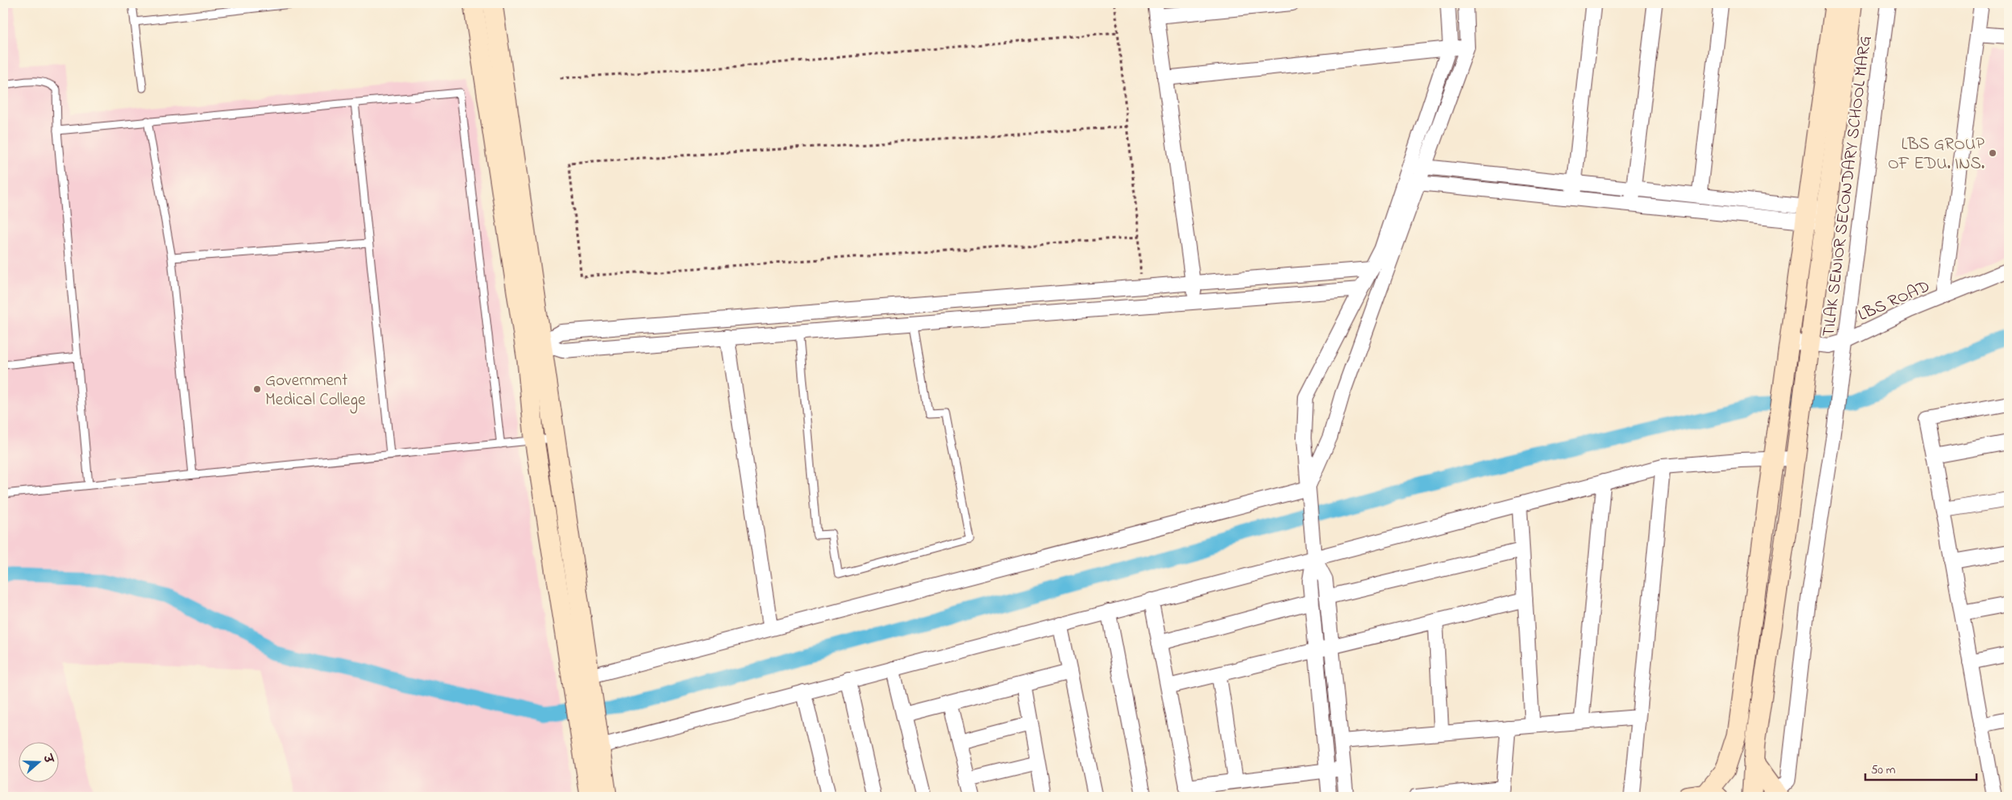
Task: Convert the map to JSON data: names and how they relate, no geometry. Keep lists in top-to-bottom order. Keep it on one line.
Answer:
{"streets":{"street":["TILAK SENIOR SECONDARY SCHOOL MARG","LBS ROAD"]},"crossings":[["TILAK SENIOR SECONDARY SCHOOL MARG","LBS ROAD"]],"places":["LBS GROUP OF EDU. INS.","Government Medical College"],"scale_bar":"50 m","north":"right"}
